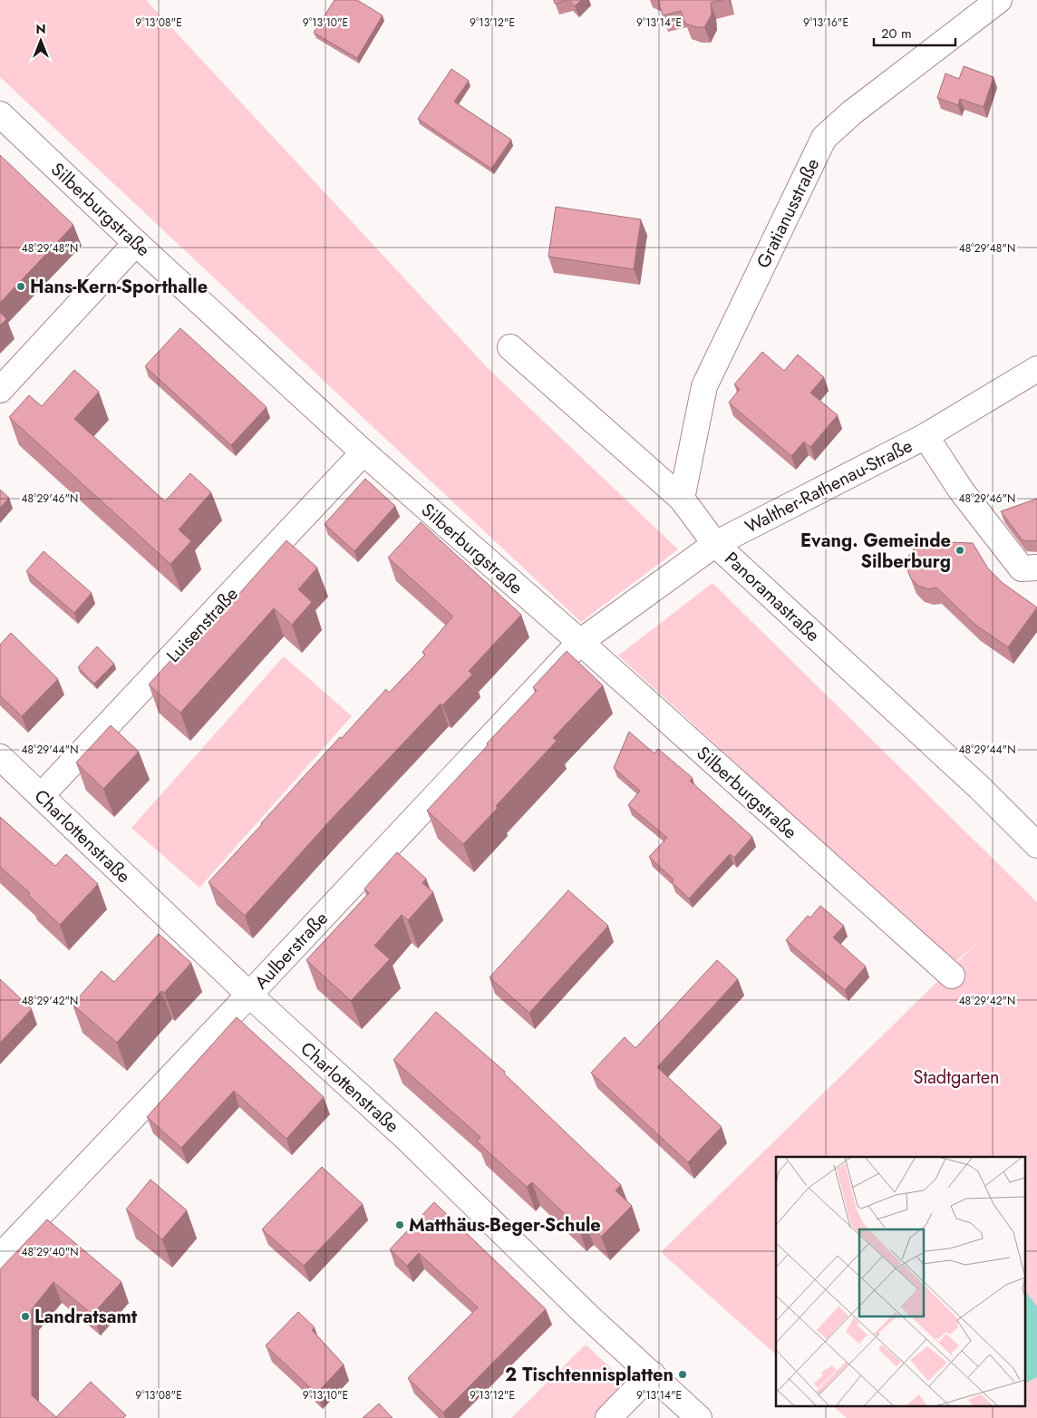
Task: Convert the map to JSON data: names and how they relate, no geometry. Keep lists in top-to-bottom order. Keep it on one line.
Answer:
{"streets":{"street":["Silberburgstraße","Gratianusstraße","Walther-Rathenau-Straße","Panoramastraße","Luisenstraße","Charlottenstraße","Aulberstraße"]},"crossings":[["Silberburgstraße","Walther-Rathenau-Straße"],["Silberburgstraße","Luisenstraße"],["Silberburgstraße","Aulberstraße"],["Gratianusstraße","Panoramastraße"],["Walther-Rathenau-Straße","Panoramastraße"],["Walther-Rathenau-Straße","Aulberstraße"],["Luisenstraße","Charlottenstraße"],["Charlottenstraße","Aulberstraße"]],"parks":["Stadtgarten"],"places":["Hans-Kern-Sporthalle","Evang. Gemeinde Silberburg","Matthäus-Beger-Schule","Landratsamt","2 Tischtennisplatten"],"scale_bar":"20 m","north":"top","coordinates":["9°13'08\"E","9°13'10\"E","9°13'12\"E","9°13'14\"E","9°13'16\"E","48°29'48\"N","48°29'46\"N","48°29'44\"N","48°29'42\"N","48°29'40\"N"]}
